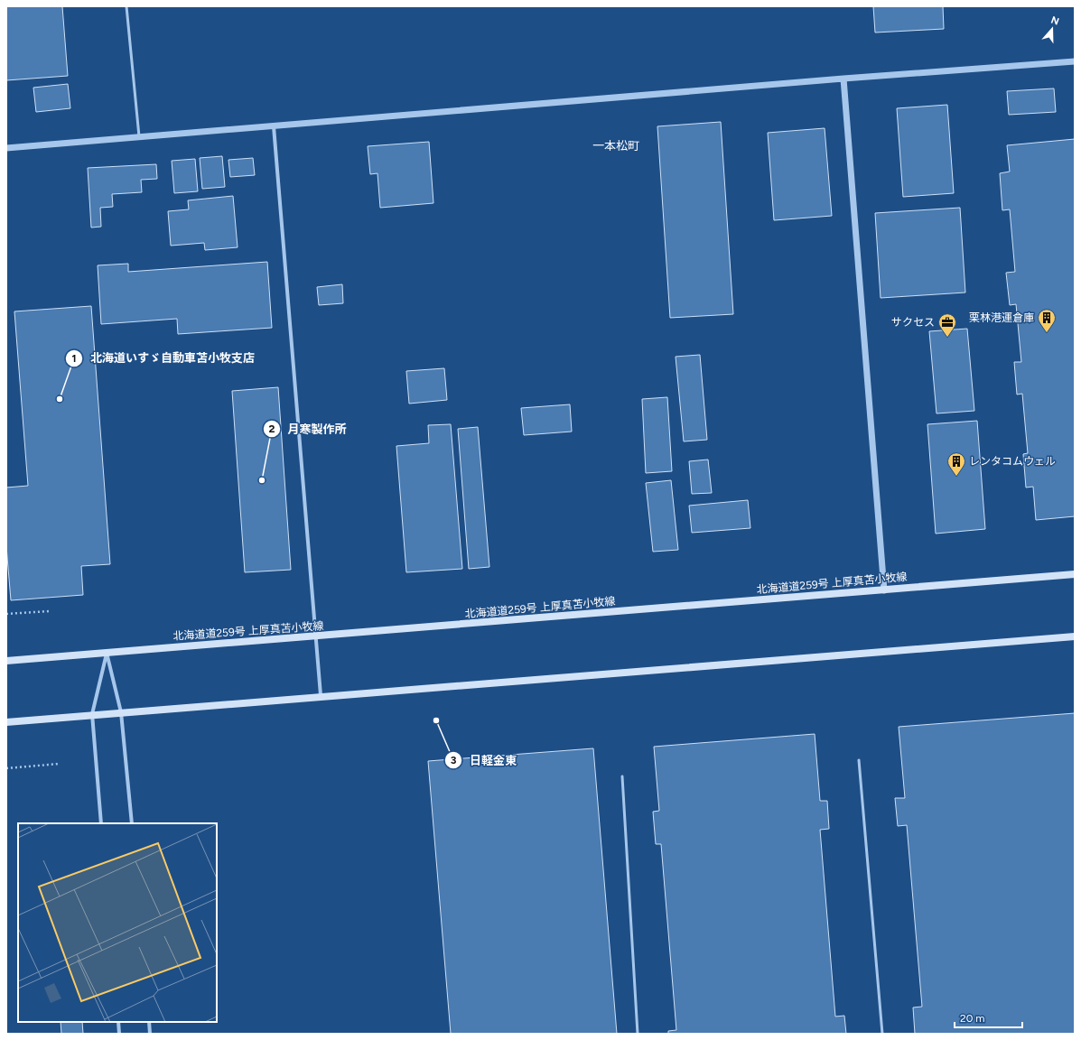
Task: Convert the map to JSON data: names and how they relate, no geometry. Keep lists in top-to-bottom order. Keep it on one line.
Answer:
{"streets":{"main road":["北海道道259号 上厚真苫小牧線"]},"districts":["一本松町"],"places":{"building":["栗林港運倉庫","レンタコムウェル"],"office":["サクセス"],"other":["北海道いすゞ自動車苫小牧支店","月寒製作所","日軽金東"]},"scale_bar":"20 m","north":"top"}
